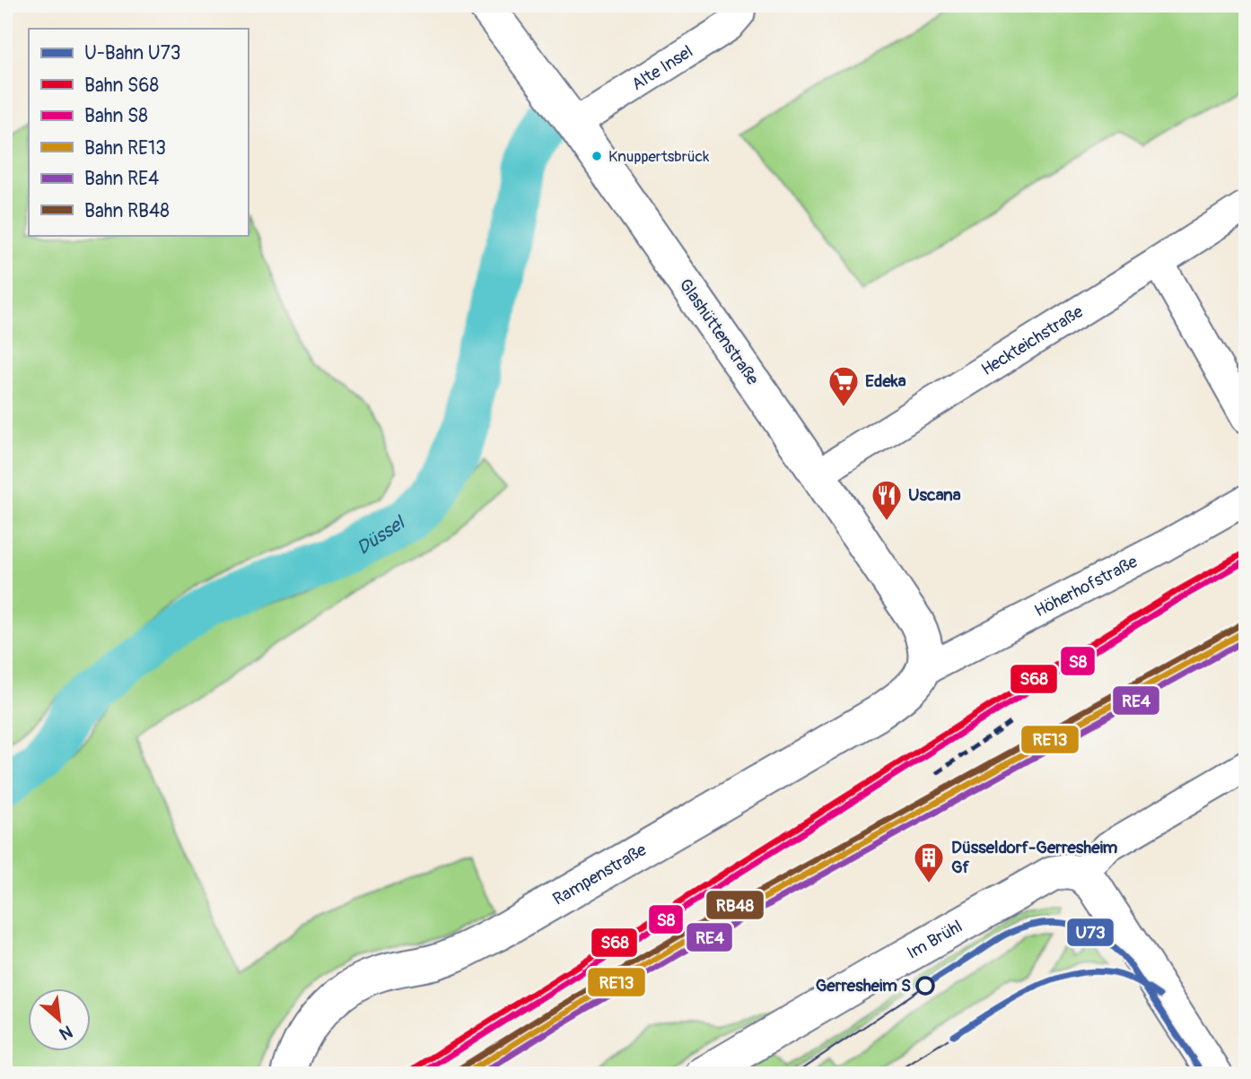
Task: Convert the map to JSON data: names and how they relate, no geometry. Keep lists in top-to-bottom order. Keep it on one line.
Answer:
{"streets":{"main road":["Glashüttenstraße","Rampenstraße","Im Brühl"],"street":["Alte Insel","Heckteichstraße","Höherhofstraße"]},"crossings":[["Alte Insel","Glashüttenstraße"],["Glashüttenstraße","Heckteichstraße"],["Glashüttenstraße","Höherhofstraße"],["Glashüttenstraße","Rampenstraße"],["Höherhofstraße","Rampenstraße"]],"water":["Düssel"],"places":{"other":["Knuppertsbrück","Gerresheim S"],"supermarket":["Edeka"],"restaurant":["Uscana"],"building":["Düsseldorf-Gerresheim Gf"]},"lines":["rail line S68","rail line S8","rail line RB48","rail line RE13","rail line RE4","metro line U73"],"legend":["U-Bahn U73","Bahn S68","Bahn S8","Bahn RE13","Bahn RE4","Bahn RB48"],"north":"bottom right"}
